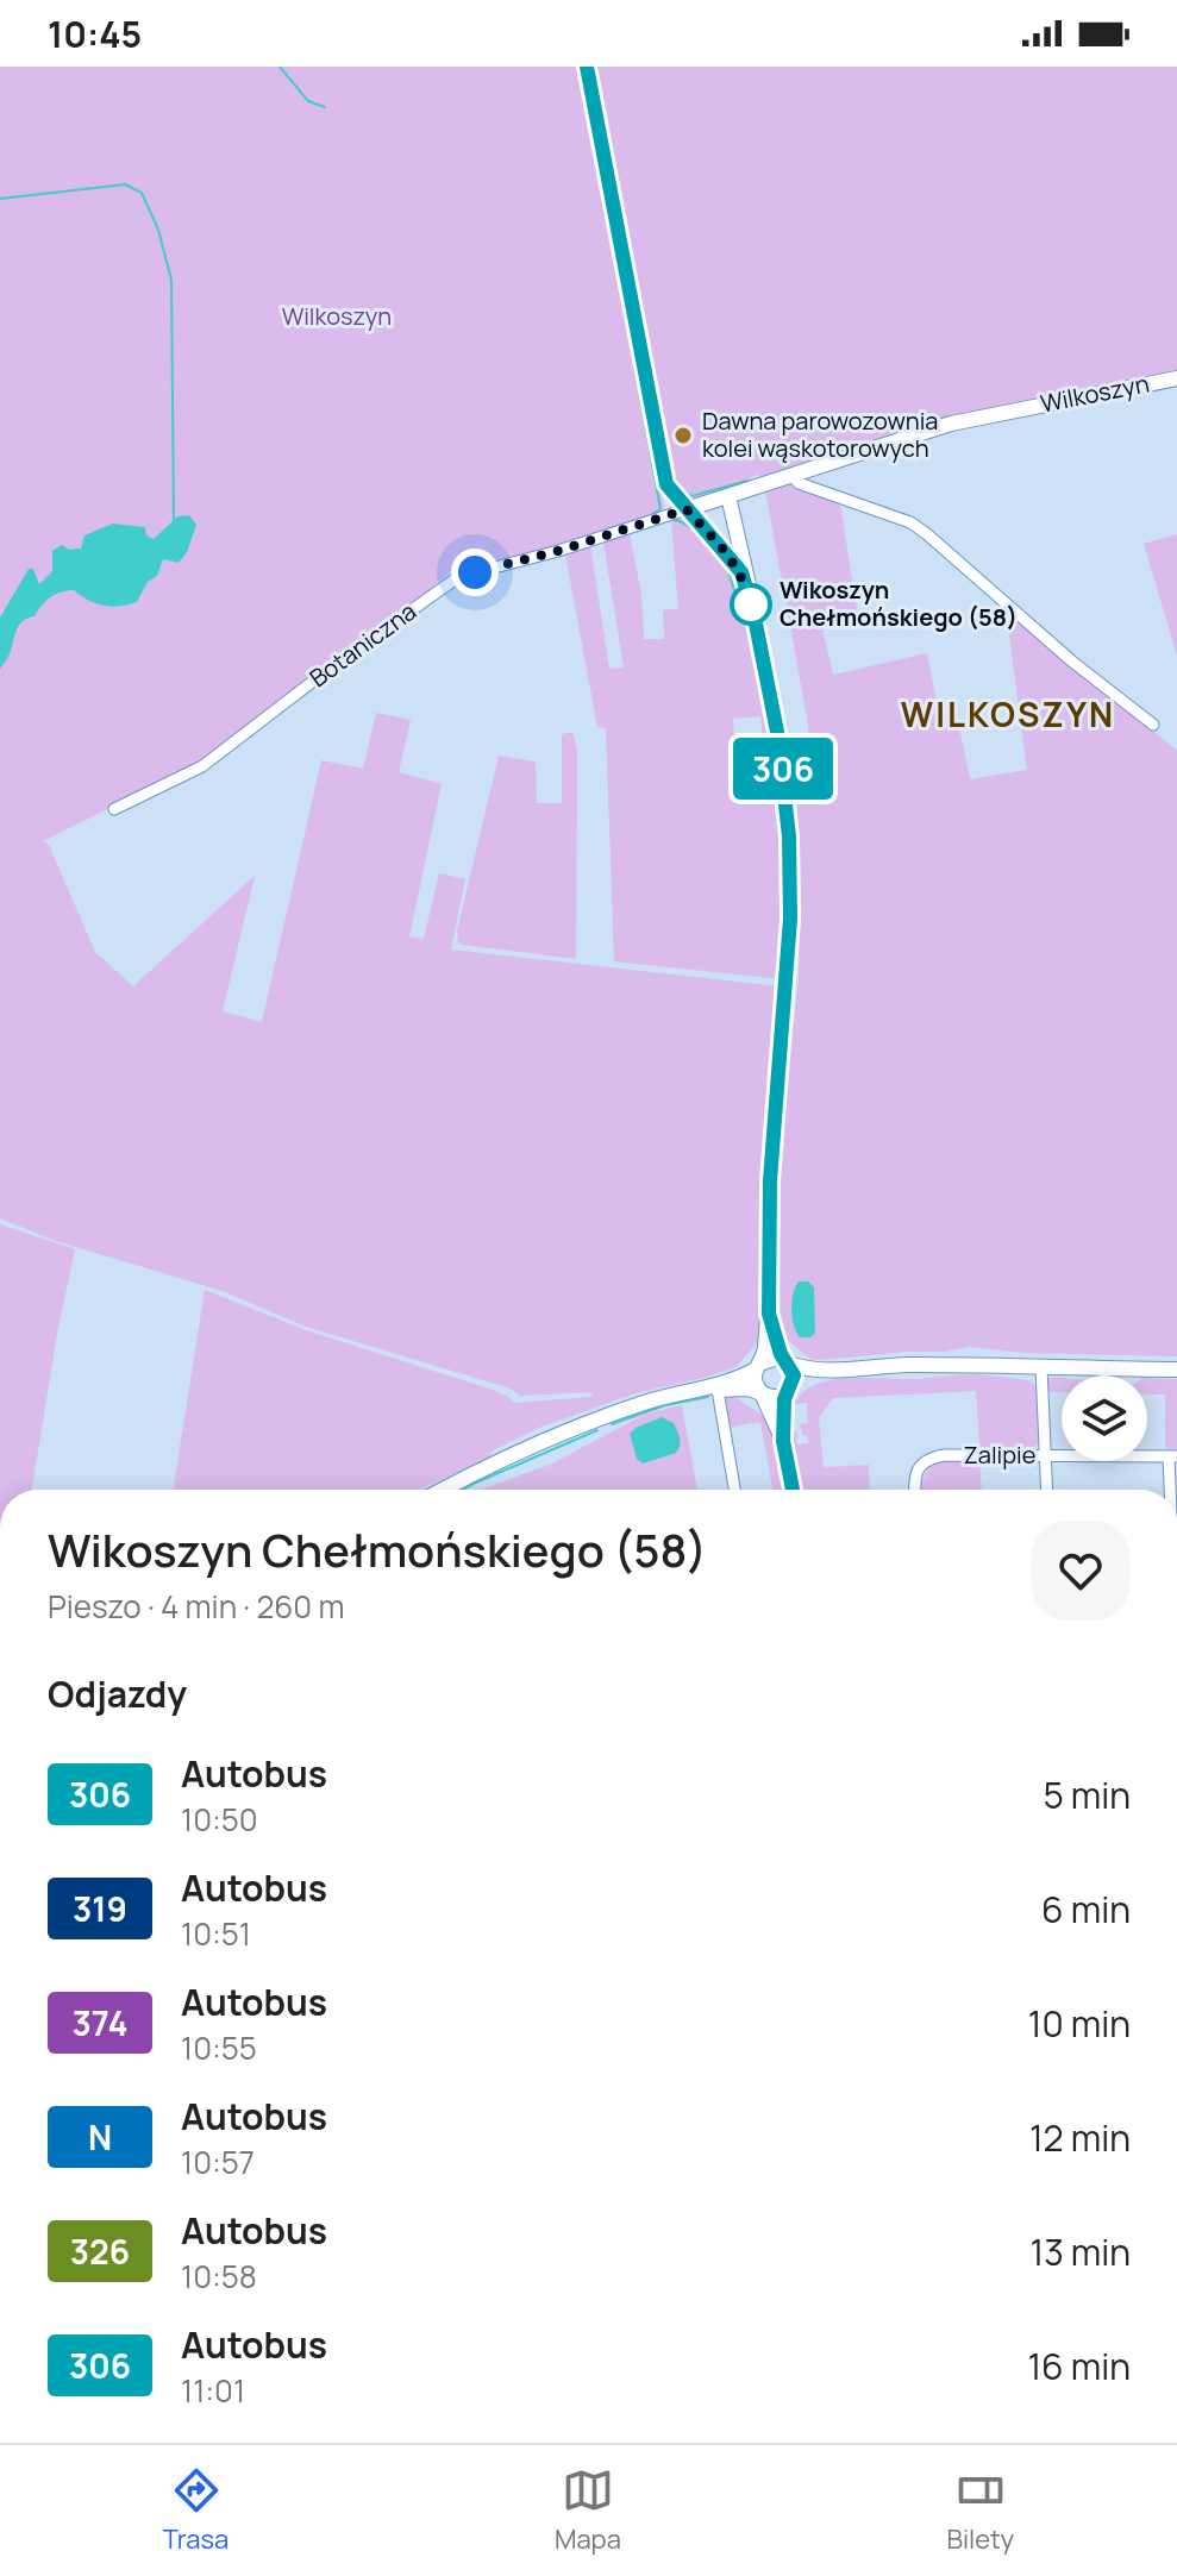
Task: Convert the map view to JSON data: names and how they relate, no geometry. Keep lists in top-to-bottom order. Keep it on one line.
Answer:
{"streets":{"street":["Wilkoszyn","Botaniczna","Zalipie"]},"crossings":[["Wilkoszyn","Botaniczna"]],"districts":["WILKOSZYN"],"parks":["Wilkoszyn"],"places":["Dawna parowozownia kolei wąskotorowych","Wikoszyn Chełmońskiego (58)"],"lines":["bus line 306"],"page":{"status":"10:45","on_map":"306","heading":[["Wikoszyn Chełmońskiego (58)","Pieszo · 4 min · 260 m"],"Odjazdy"],"list":[{"mark":"306","name":"Autobus","note":"10:50","value":"5 min"},{"mark":"319","name":"Autobus","note":"10:51","value":"6 min"},{"mark":"374","name":"Autobus","note":"10:55","value":"10 min"},{"mark":"N","name":"Autobus","note":"10:57","value":"12 min"},{"mark":"326","name":"Autobus","note":"10:58","value":"13 min"},{"mark":"306","name":"Autobus","note":"11:01","value":"16 min"}],"tabs":["Trasa","Mapa","Bilety"]}}
